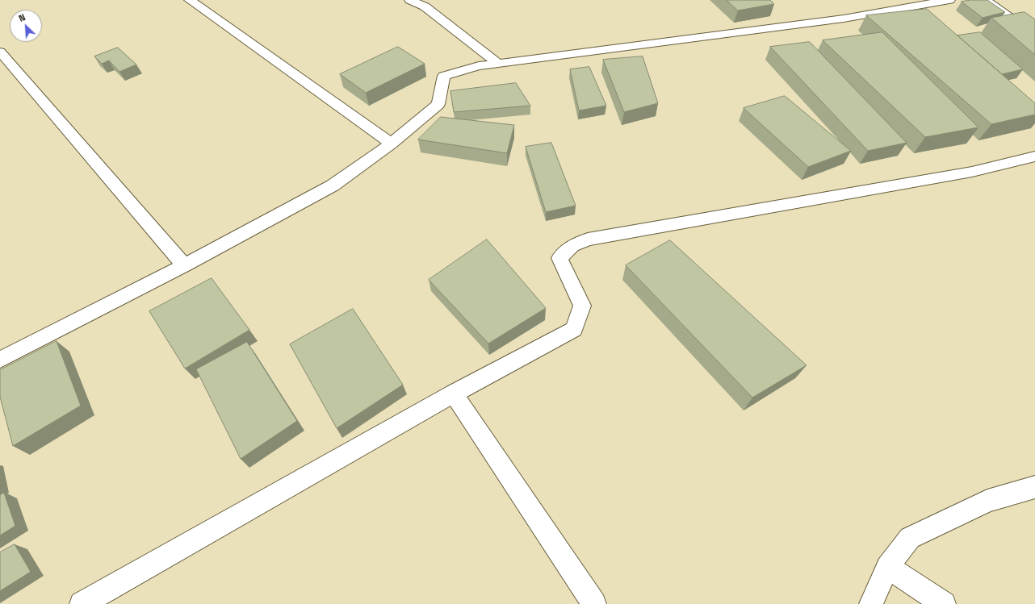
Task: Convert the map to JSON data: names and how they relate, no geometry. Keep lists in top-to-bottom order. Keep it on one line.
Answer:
{"north":"top left"}
